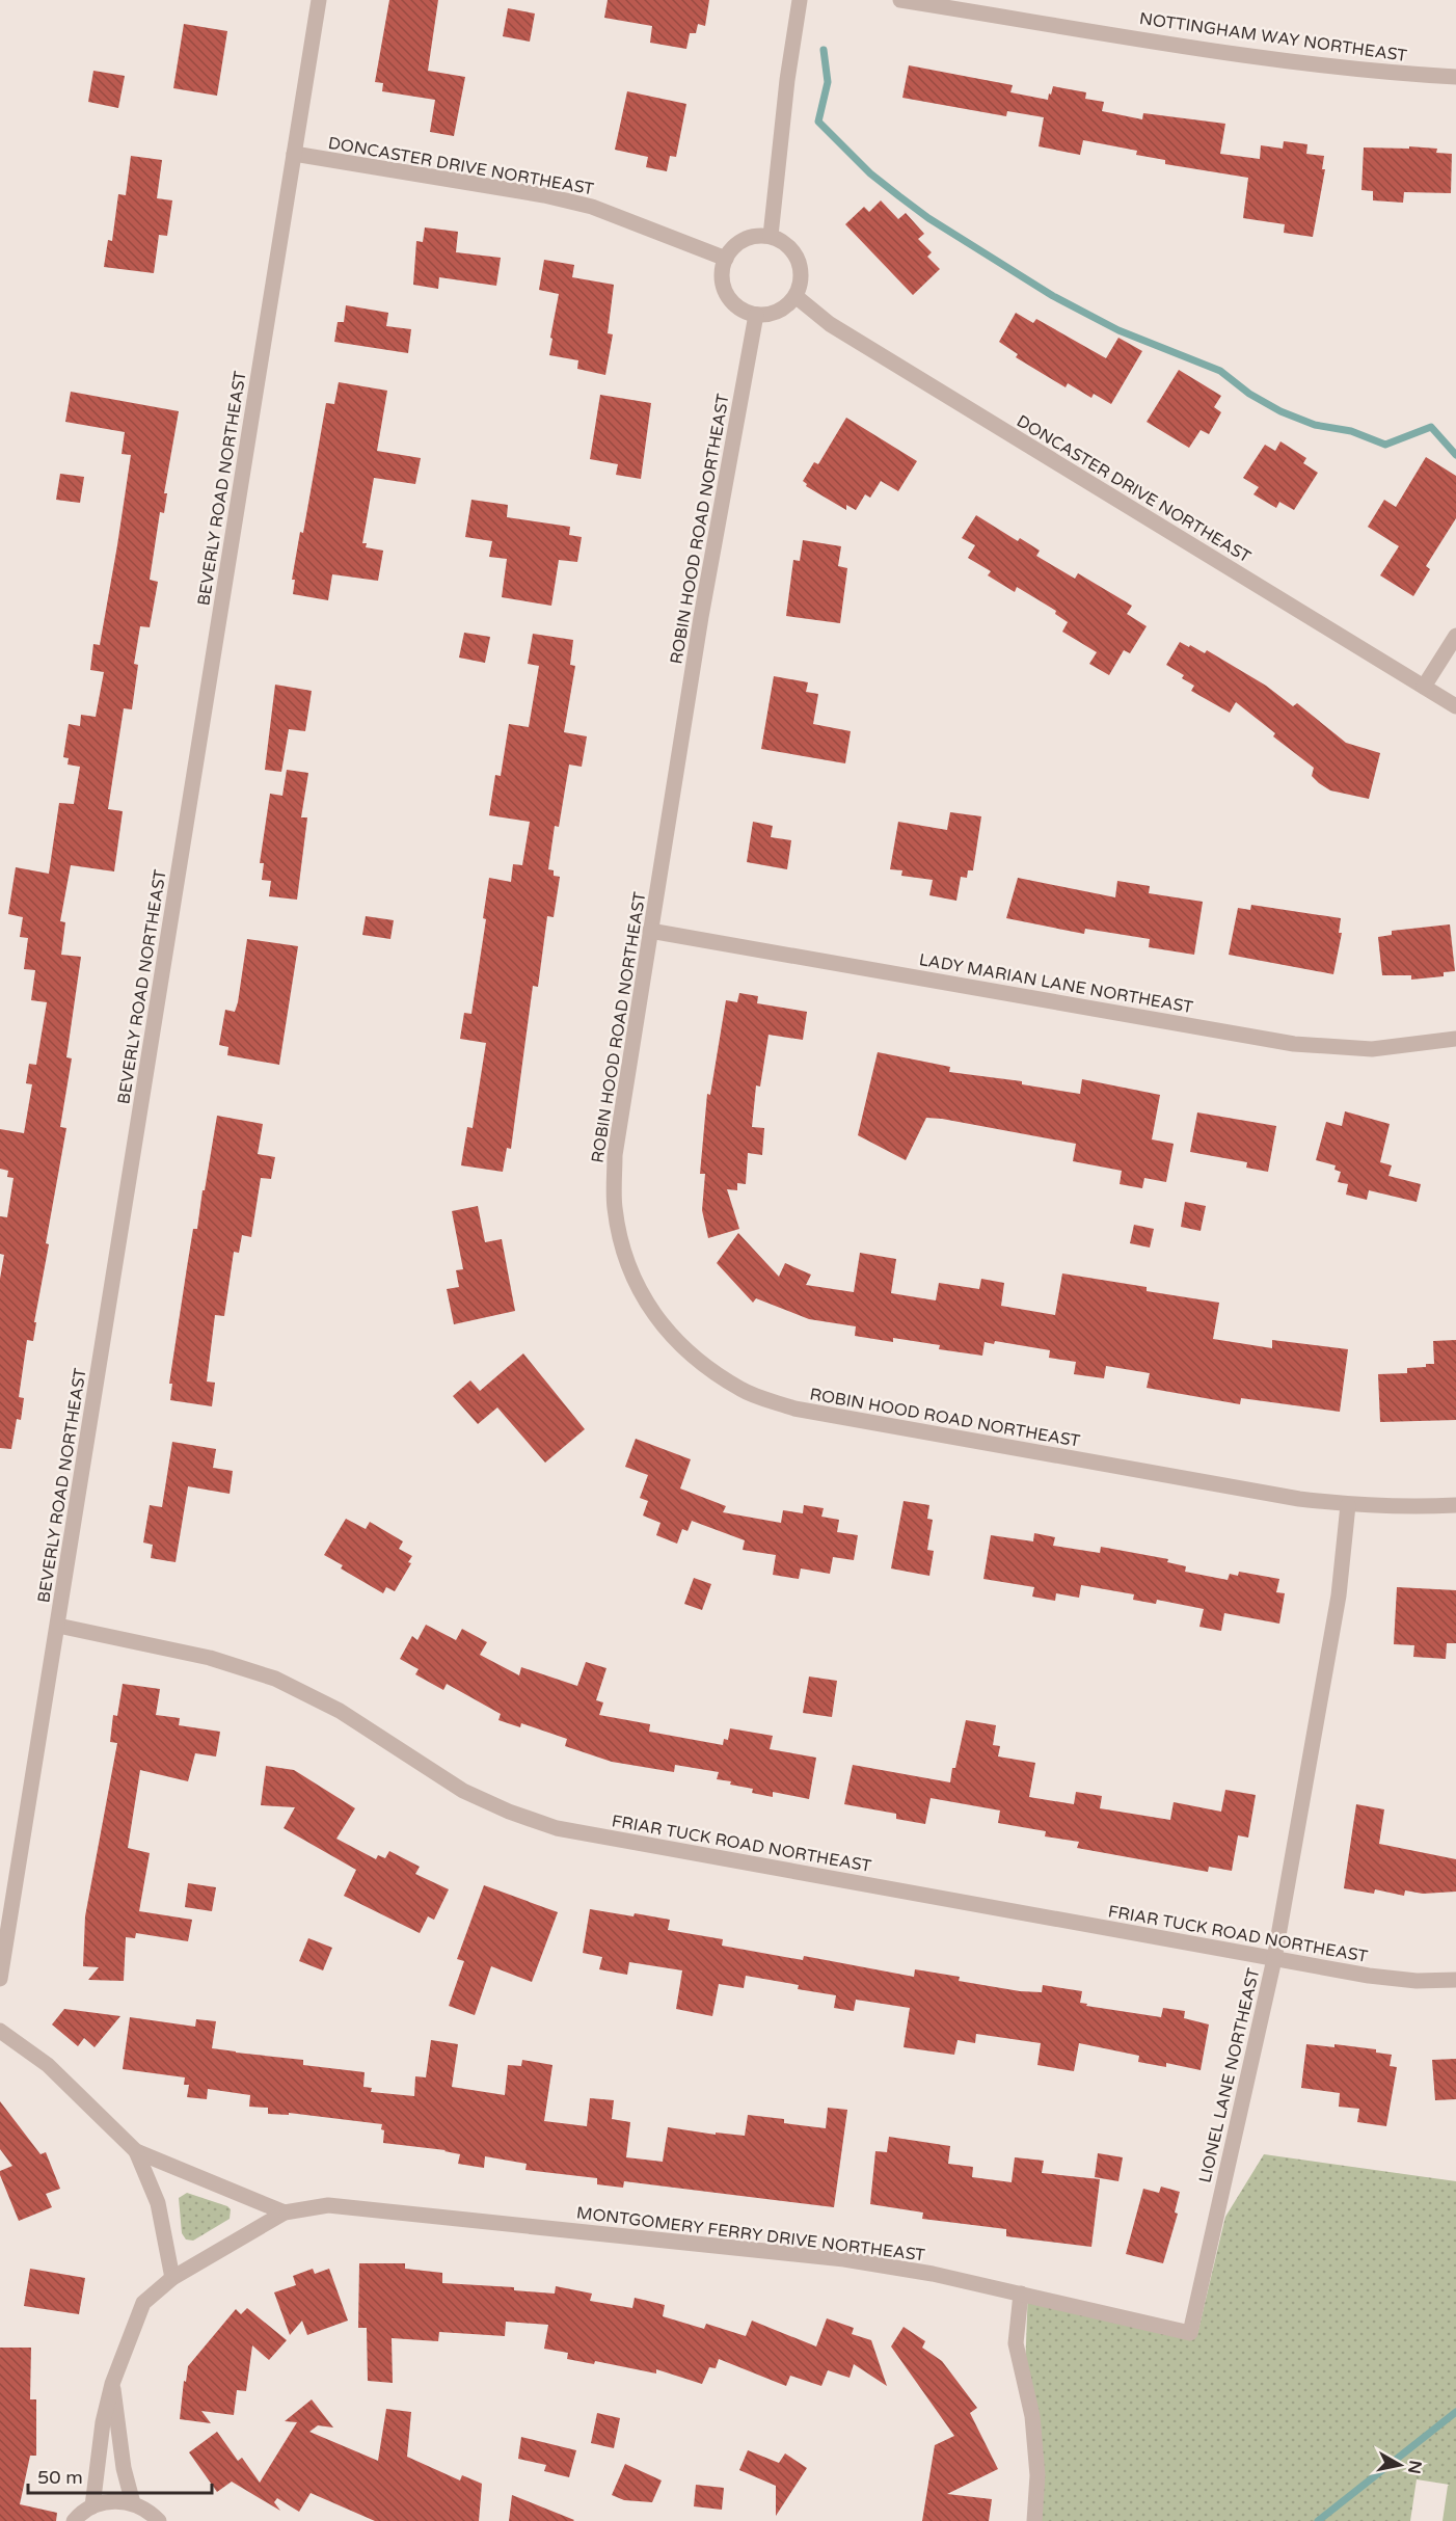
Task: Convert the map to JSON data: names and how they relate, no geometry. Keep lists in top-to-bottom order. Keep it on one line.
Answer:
{"streets":{"street":["NOTTINGHAM WAY NORTHEAST","DONCASTER DRIVE NORTHEAST","BEVERLY ROAD NORTHEAST","ROBIN HOOD ROAD NORTHEAST","LADY MARIAN LANE NORTHEAST","FRIAR TUCK ROAD NORTHEAST","LIONEL LANE NORTHEAST","MONTGOMERY FERRY DRIVE NORTHEAST"]},"crossings":[["DONCASTER DRIVE NORTHEAST","BEVERLY ROAD NORTHEAST"],["DONCASTER DRIVE NORTHEAST","ROBIN HOOD ROAD NORTHEAST"],["BEVERLY ROAD NORTHEAST","FRIAR TUCK ROAD NORTHEAST"],["ROBIN HOOD ROAD NORTHEAST","LADY MARIAN LANE NORTHEAST"],["ROBIN HOOD ROAD NORTHEAST","LIONEL LANE NORTHEAST"],["FRIAR TUCK ROAD NORTHEAST","LIONEL LANE NORTHEAST"],["LIONEL LANE NORTHEAST","MONTGOMERY FERRY DRIVE NORTHEAST"]],"scale_bar":"50 m","north":"right"}
